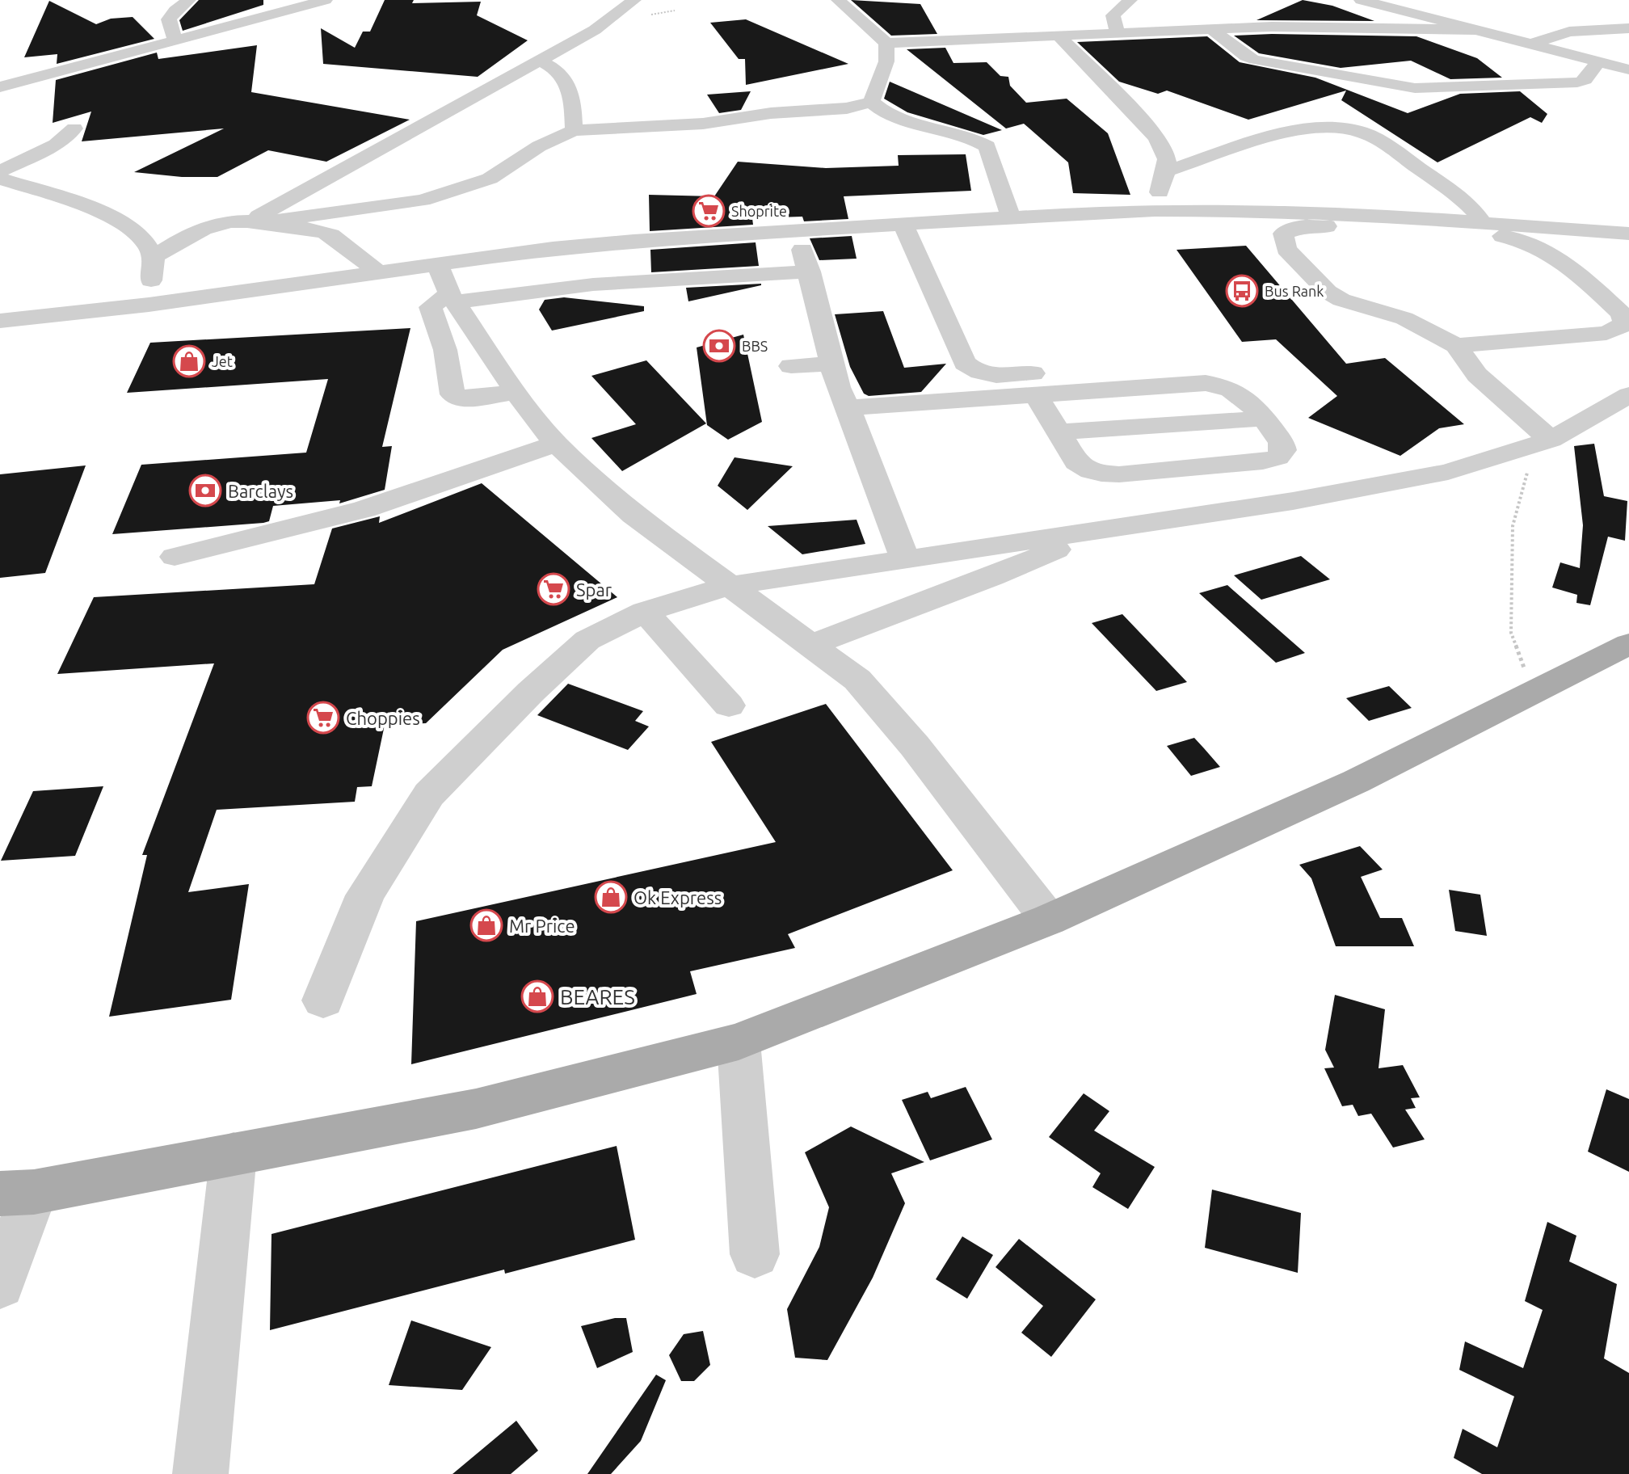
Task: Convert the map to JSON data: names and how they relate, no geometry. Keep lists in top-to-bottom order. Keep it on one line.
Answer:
{"places":{"supermarket":["Shoprite","Spar","Choppies"],"bus stop":["Bus Rank"],"bank":["BBS","Barclays"],"shop":["Jet","Ok Express","Mr Price","BEARES"]}}
